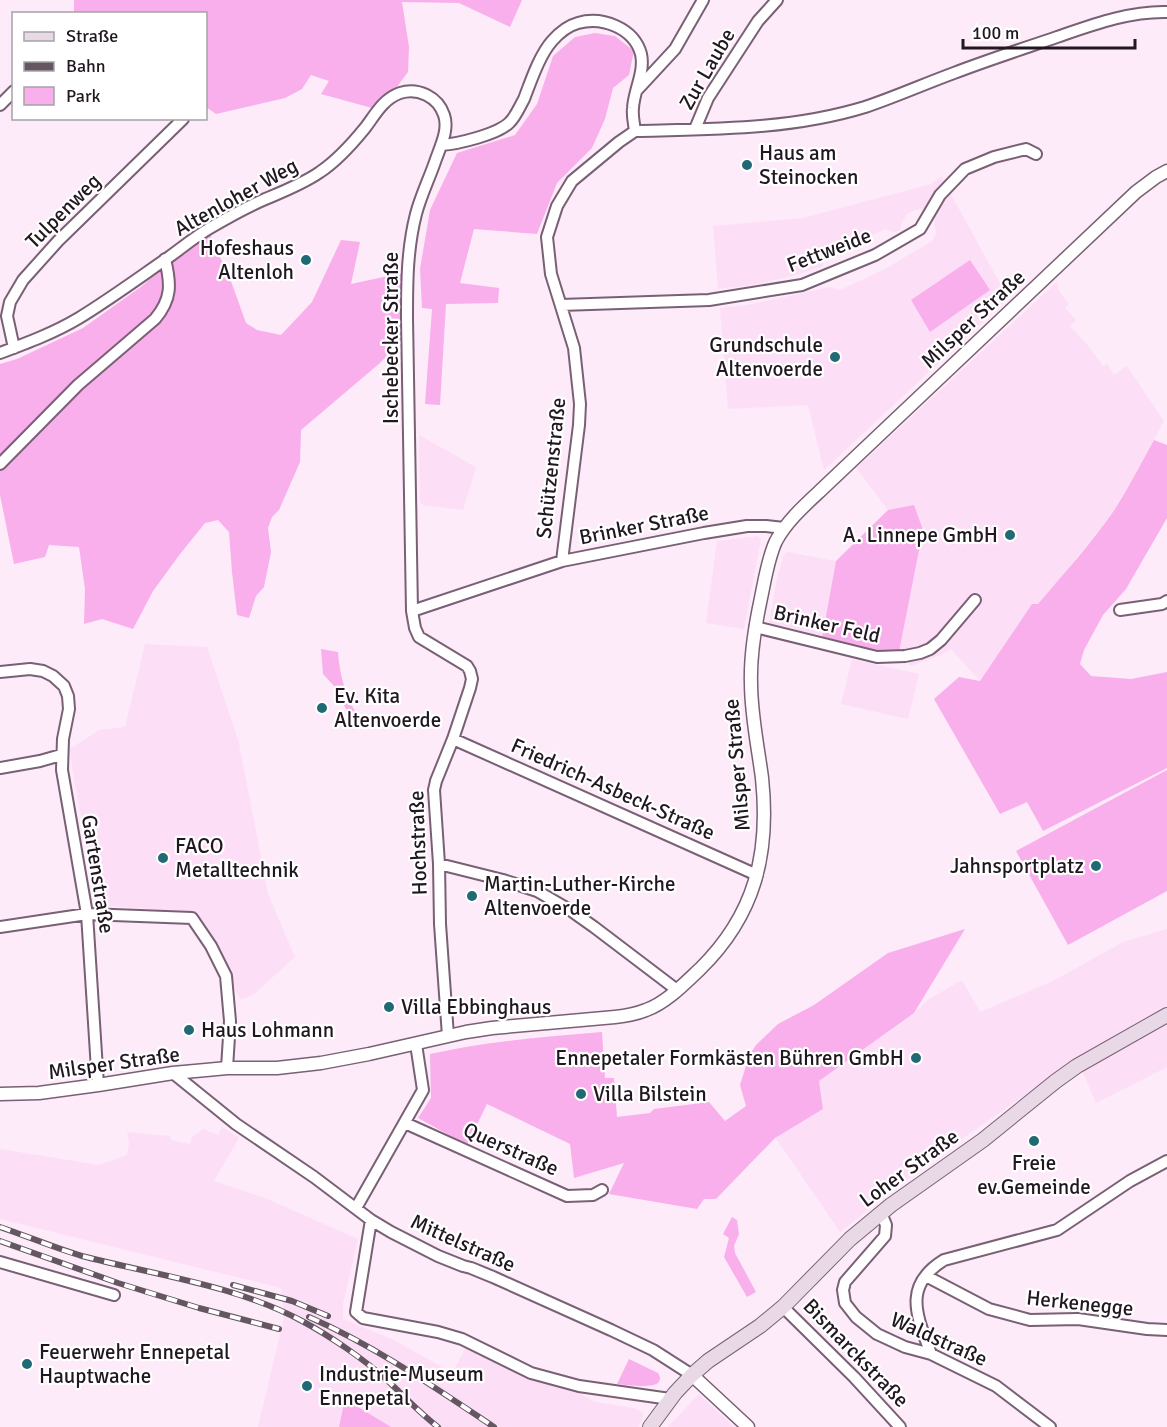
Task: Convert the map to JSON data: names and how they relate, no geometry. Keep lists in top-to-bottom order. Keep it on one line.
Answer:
{"streets":{"main road":["Loher Straße"],"street":["Zur Laube","Altenloher Weg","Tulpenweg","Fettweide","Milsper Straße","Ischebecker Straße","Schützenstraße","Brinker Straße","Brinker Feld","Friedrich-Asbeck-Straße","Hochstraße","Gartenstraße","Querstraße","Mittelstraße","Herkenegge","Waldstraße","Bismarckstraße"]},"crossings":[["Altenloher Weg","Tulpenweg"],["Altenloher Weg","Ischebecker Straße"],["Fettweide","Schützenstraße"],["Milsper Straße","Brinker Straße"],["Milsper Straße","Brinker Feld"],["Milsper Straße","Friedrich-Asbeck-Straße"],["Milsper Straße","Hochstraße"],["Milsper Straße","Gartenstraße"],["Milsper Straße","Mittelstraße"],["Ischebecker Straße","Brinker Straße"],["Ischebecker Straße","Hochstraße"],["Schützenstraße","Brinker Straße"],["Brinker Straße","Hochstraße"],["Friedrich-Asbeck-Straße","Hochstraße"],["Loher Straße","Mittelstraße"],["Loher Straße","Waldstraße"],["Loher Straße","Bismarckstraße"]],"places":["Haus am Steinocken","Hofeshaus Altenloh","Grundschule Altenvoerde","A. Linnepe GmbH","Ev. Kita Altenvoerde","FACO Metalltechnik","Jahnsportplatz","Martin-Luther-Kirche Altenvoerde","Villa Ebbinghaus","Haus Lohmann","Ennepetaler Formkästen Bühren GmbH","Villa Bilstein","Freie ev.Gemeinde","Feuerwehr Ennepetal Hauptwache","Industrie-Museum Ennepetal"],"legend":["Straße","Bahn","Park"],"scale_bar":"100 m"}
